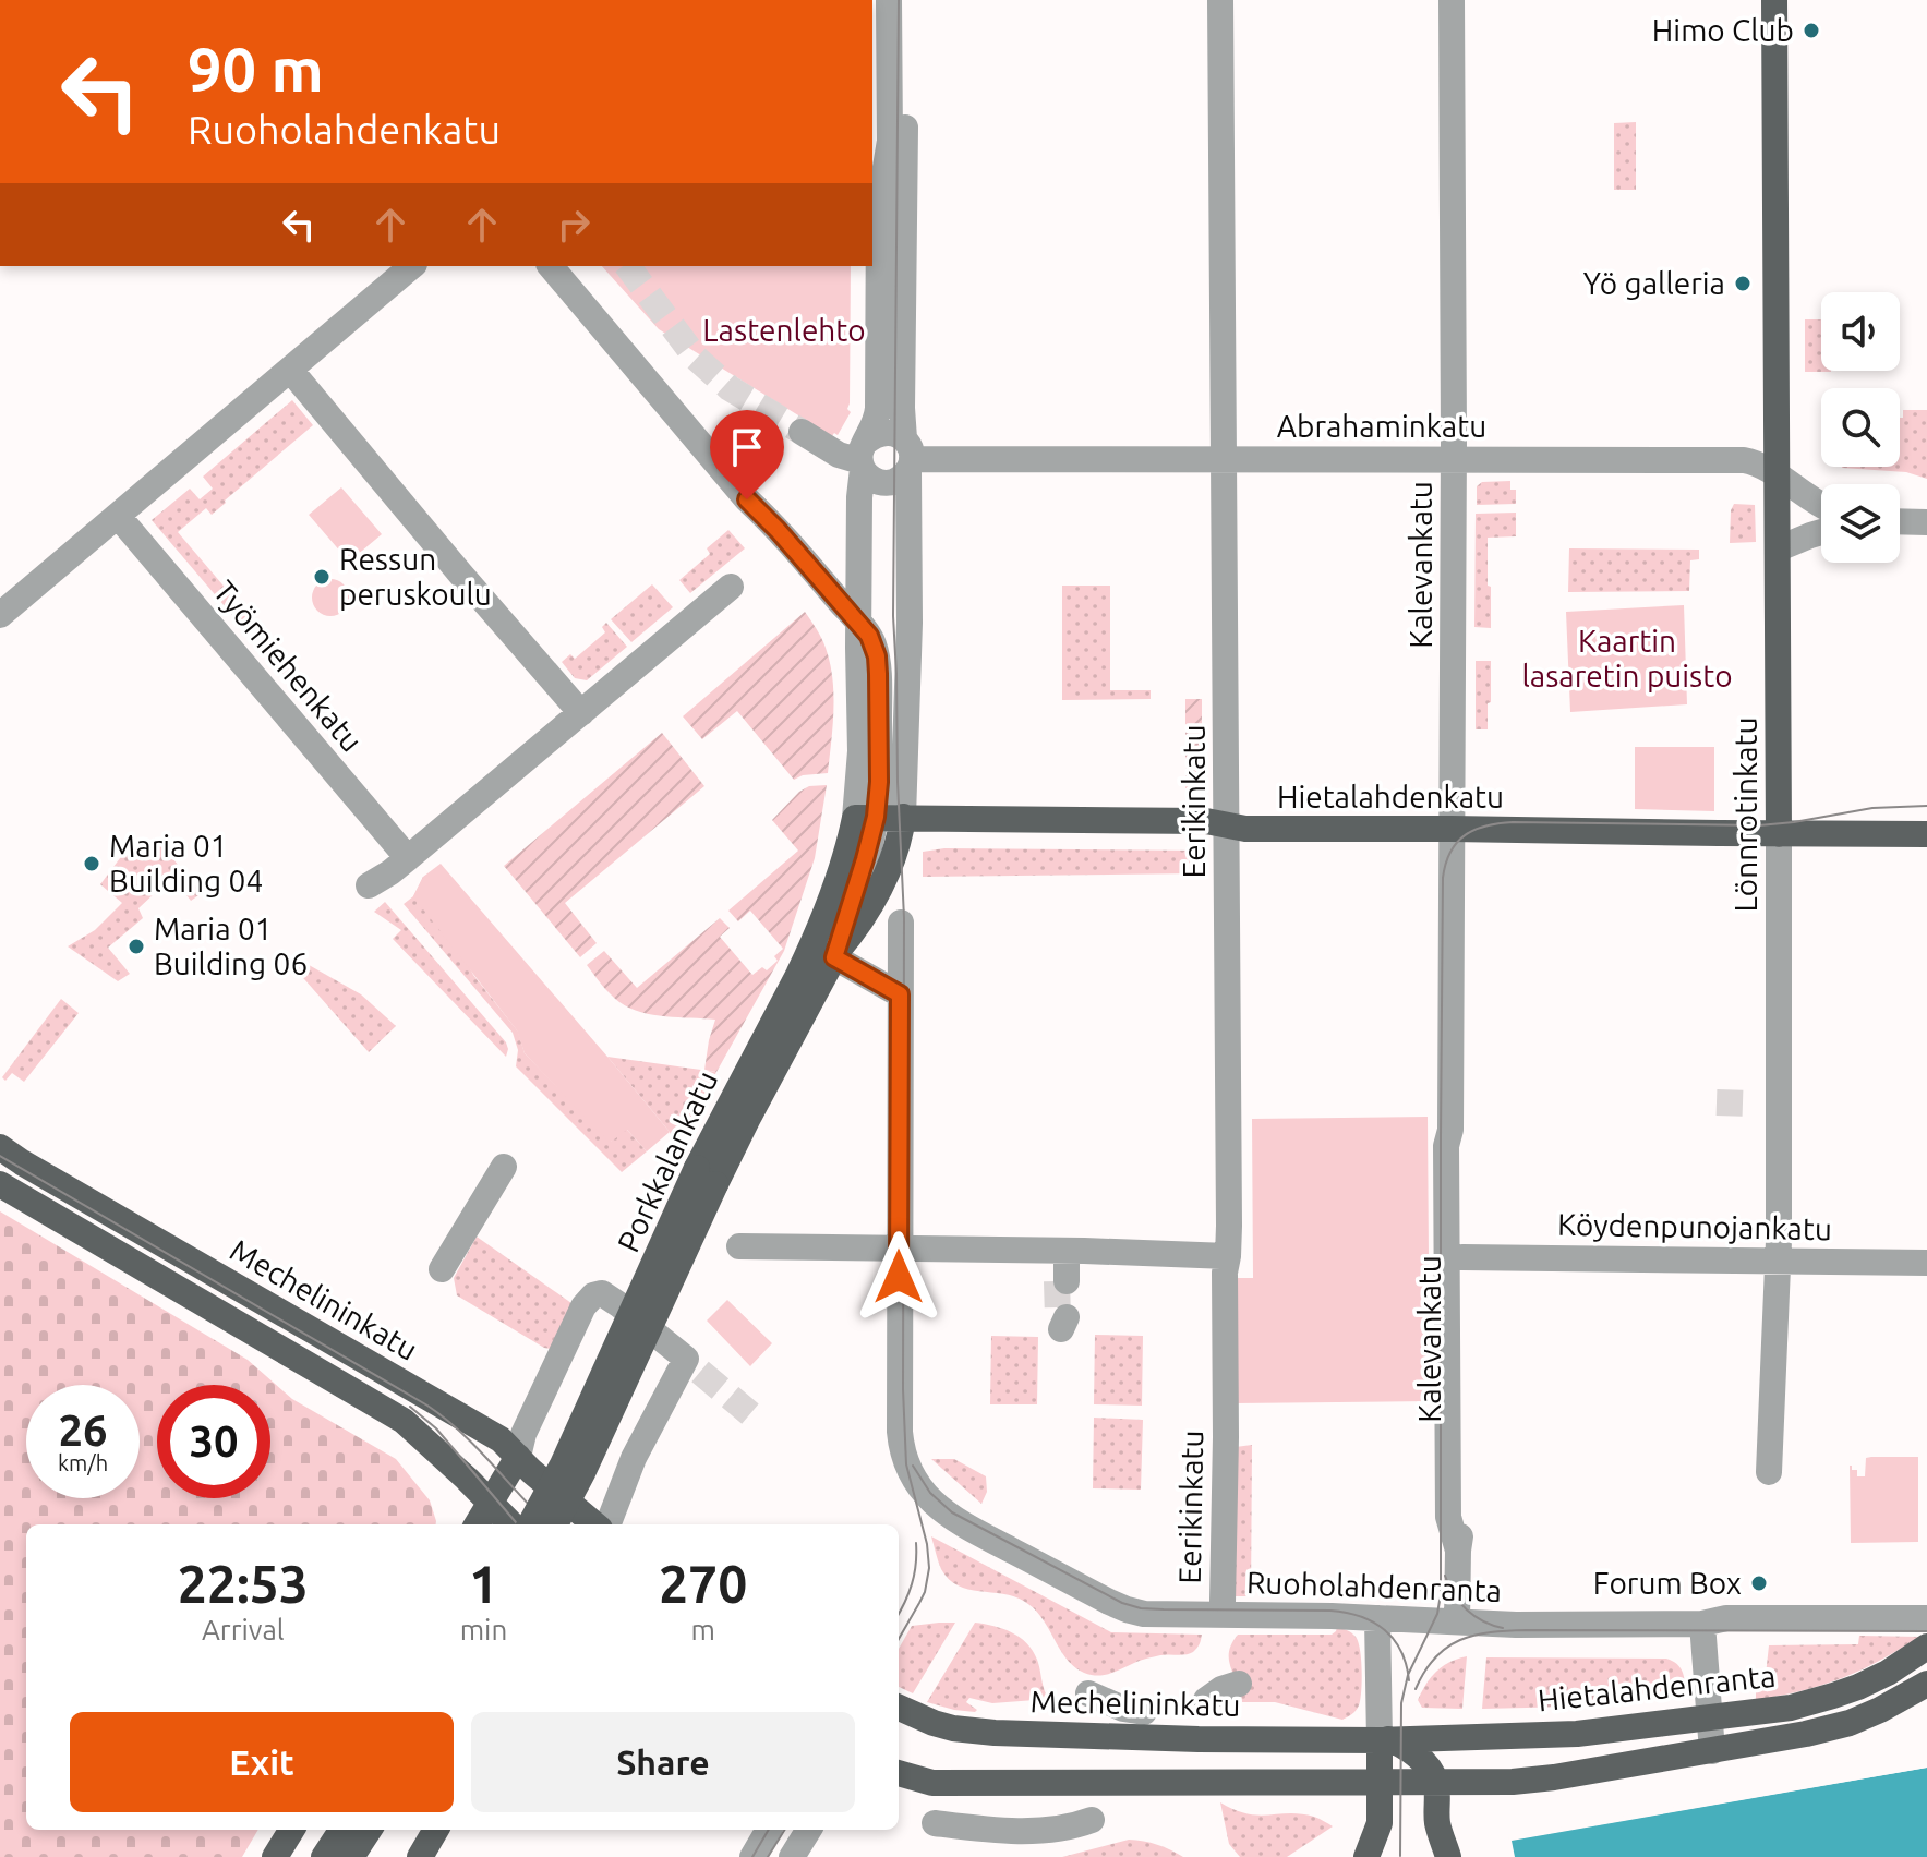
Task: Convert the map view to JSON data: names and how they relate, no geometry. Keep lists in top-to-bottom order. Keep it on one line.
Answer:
{"streets":{"main road":["Hietalahdenkatu","Lönnrotinkatu","Porkkalankatu","Mechelininkatu","Hietalahdenranta"],"street":["Abrahaminkatu","Kalevankatu","Työmiehenkatu","Eerikinkatu","Köydenpunojankatu","Ruoholahdenranta"]},"crossings":[["Abrahaminkatu","Kalevankatu"],["Abrahaminkatu","Eerikinkatu"],["Abrahaminkatu","Lönnrotinkatu"],["Kalevankatu","Hietalahdenkatu"],["Kalevankatu","Köydenpunojankatu"],["Kalevankatu","Ruoholahdenranta"],["Hietalahdenkatu","Eerikinkatu"],["Hietalahdenkatu","Lönnrotinkatu"],["Hietalahdenkatu","Porkkalankatu"],["Lönnrotinkatu","Köydenpunojankatu"],["Mechelininkatu","Hietalahdenranta"]],"parks":["Lastenlehto","Kaartin lasaretin puisto"],"places":["Himo Club","Yö galleria","Ressun peruskoulu","Maria 01 Building 04","Maria 01 Building 06","Forum Box"],"page":{"turn":["90 m","Ruoholahdenkatu"],"speed":"26 km/h","limit":"30","eta":["22:53","Arrival","1","min","270","m"],"buttons":["Exit","Share"]}}
